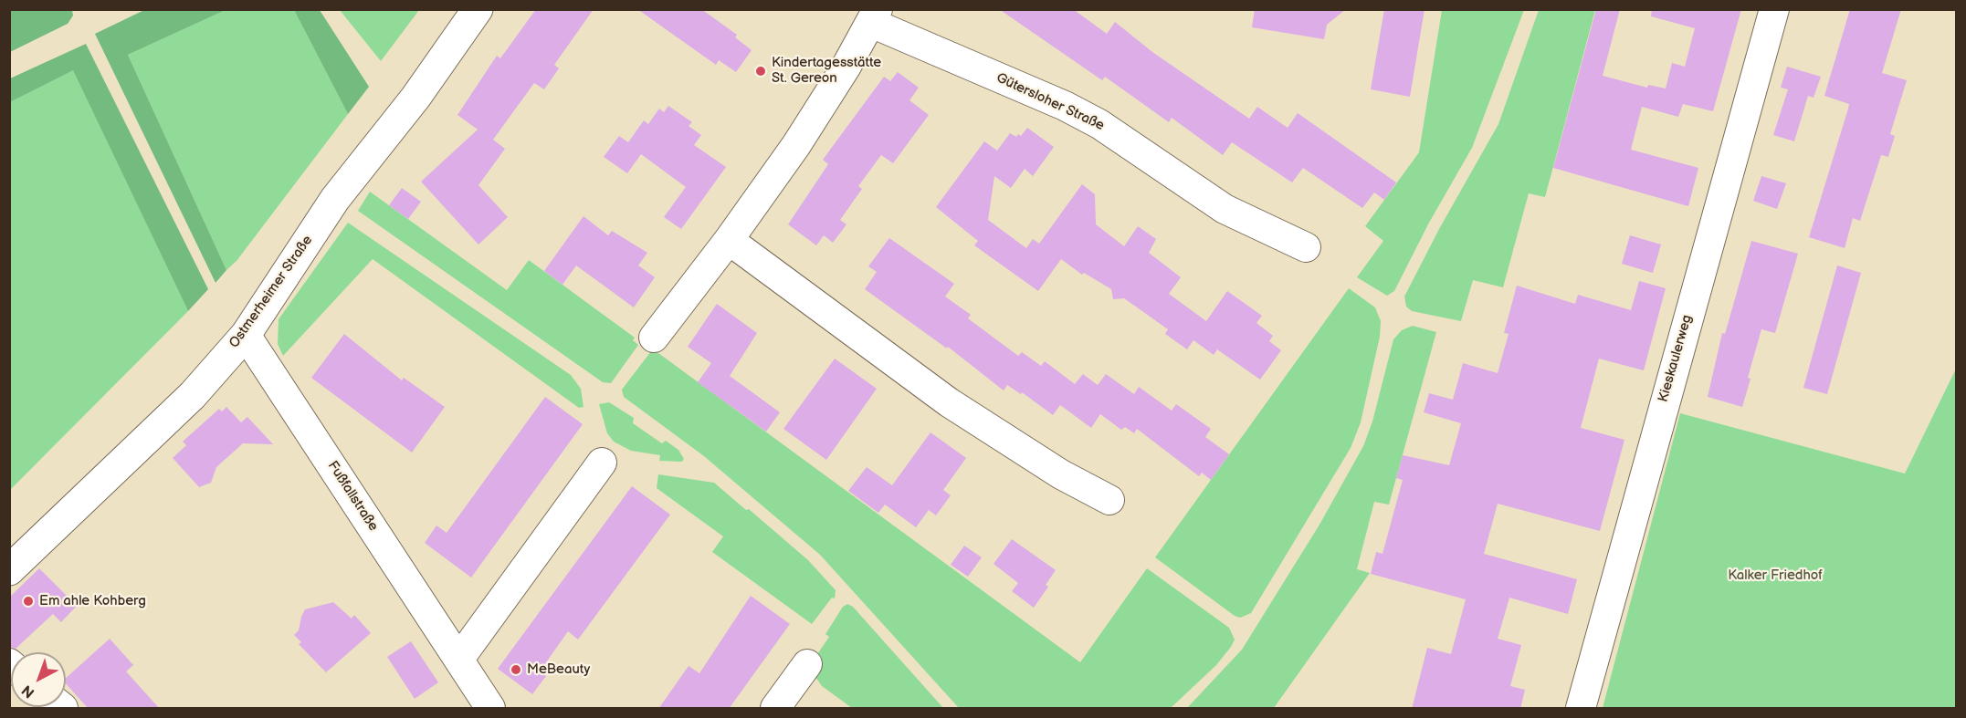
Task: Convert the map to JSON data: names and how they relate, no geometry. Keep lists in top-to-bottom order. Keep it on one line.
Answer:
{"streets":{"street":["Gütersloher Straße","Ostmerheimer Straße","Kieskaulerweg","Fußfallstraße"]},"crossings":[["Ostmerheimer Straße","Fußfallstraße"]],"parks":["Kalker Friedhof"],"places":["Kindertagesstätte St. Gereon","Em ahle Kohberg","MeBeauty"],"north":"bottom left"}
